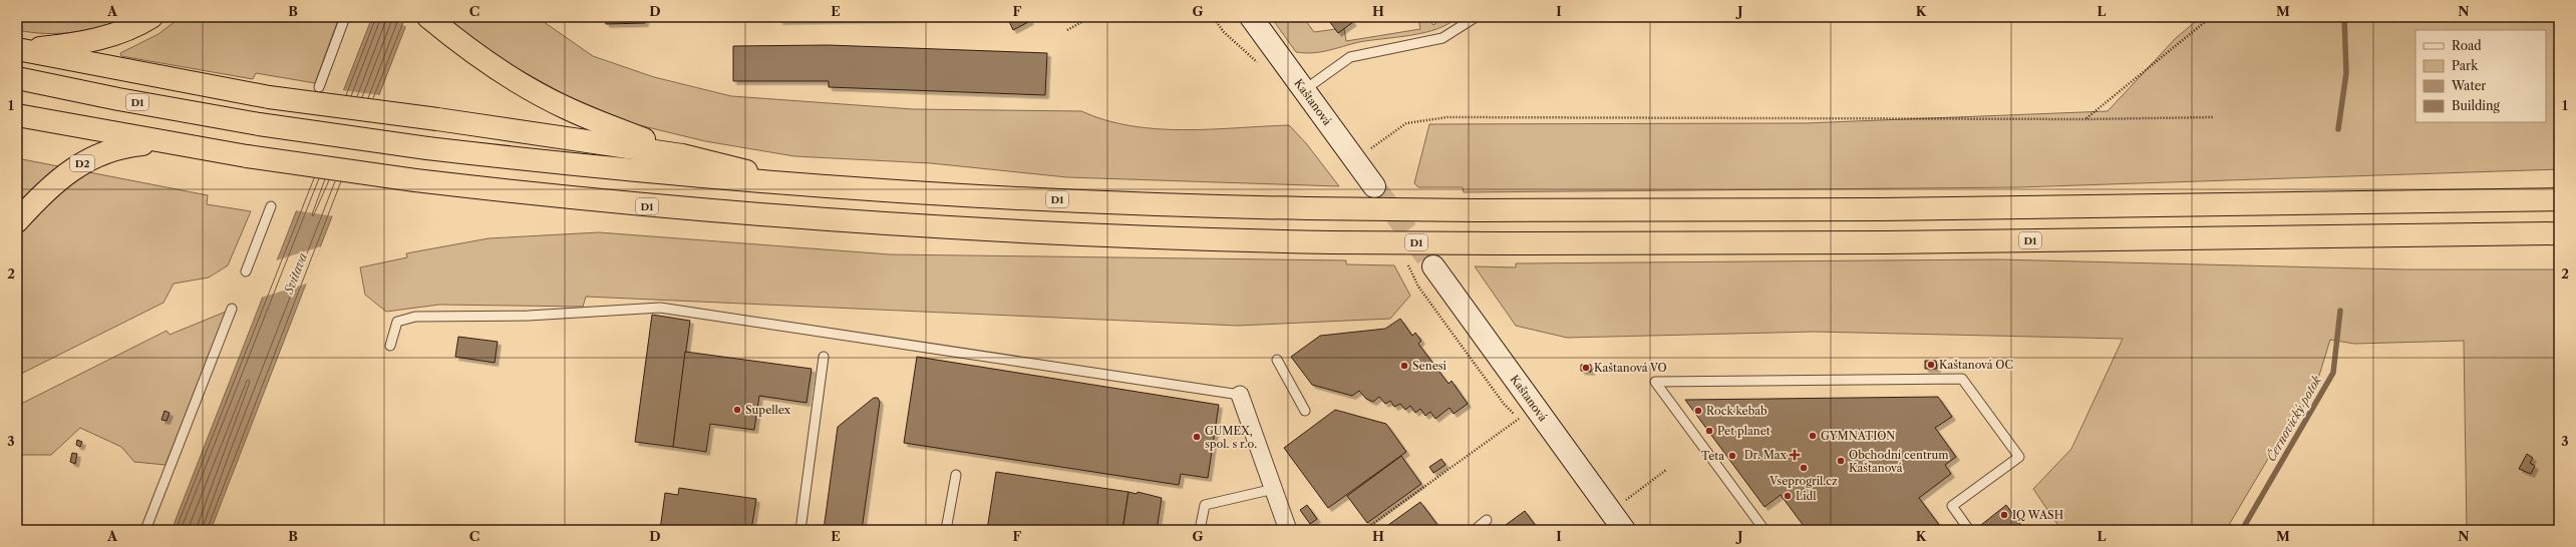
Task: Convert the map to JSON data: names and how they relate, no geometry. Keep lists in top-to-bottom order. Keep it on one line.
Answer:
{"streets":{"highway":["D1","D2"],"main road":["Kaštanová"]},"crossings":[["D1","D2"]],"water":["Svitava","Černovický potok"],"places":{"other":["Kaštanová OC","Senesi","Kaštanová VO","Supellex","Rock kebab","Pet planet","GYMNATION","GUMEX, spol. s r.o.","Teta","Obchodní centrum Kaštanová","Vseprogril.cz","Lidl","IQ WASH"],"health":["Dr. Max"]},"legend":["Road","Park","Water","Building"],"grid":{"columns":["A","B","C","D","E","F","G","H","I","J","K","L","M","N"],"rows":["1","2","3"]}}
